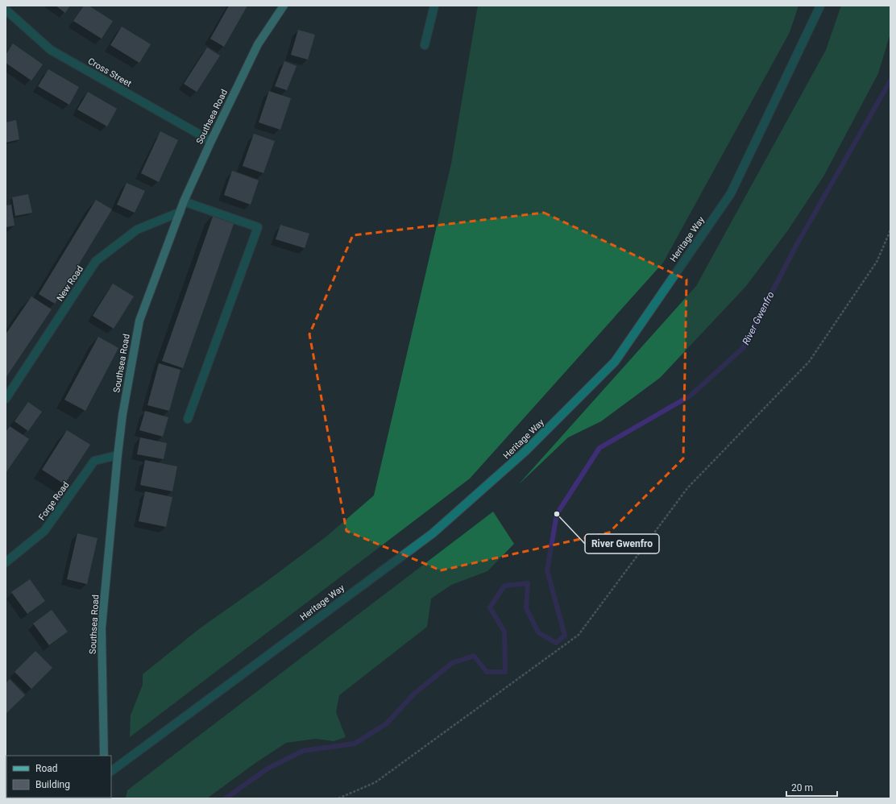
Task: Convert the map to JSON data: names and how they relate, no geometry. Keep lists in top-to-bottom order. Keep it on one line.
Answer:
{"streets":{"main road":["Southsea Road"],"street":["Cross Street","Heritage Way","New Road","Forge Road"]},"crossings":[["Cross Street","Southsea Road"],["Southsea Road","New Road"],["Southsea Road","Forge Road"]],"water":["River Gwenfro"],"places":["River Gwenfro"],"legend":["Road","Building"],"scale_bar":"20 m"}
